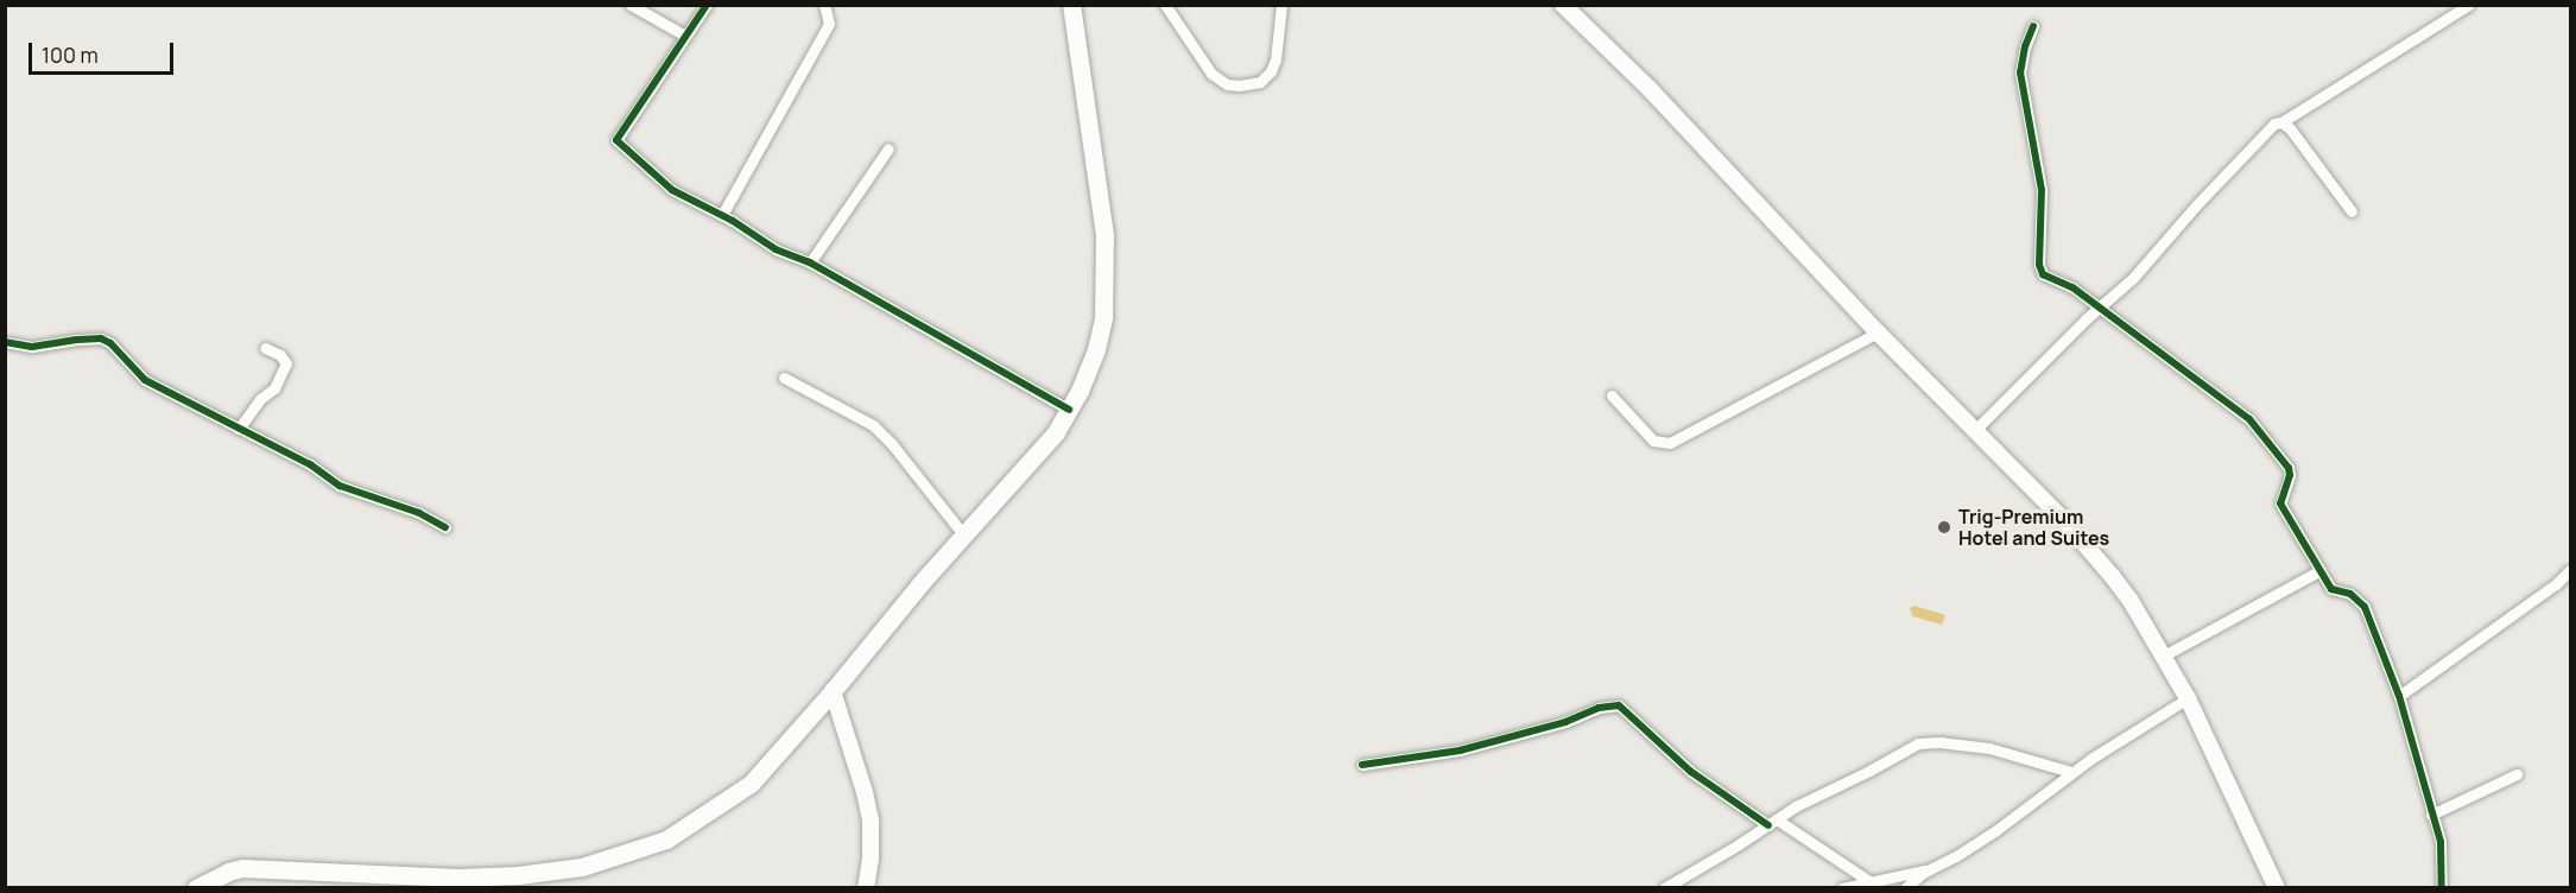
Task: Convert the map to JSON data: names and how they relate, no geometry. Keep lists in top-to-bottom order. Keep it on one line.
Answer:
{"places":["Trig-Premium Hotel and Suites"],"scale_bar":"100 m"}
